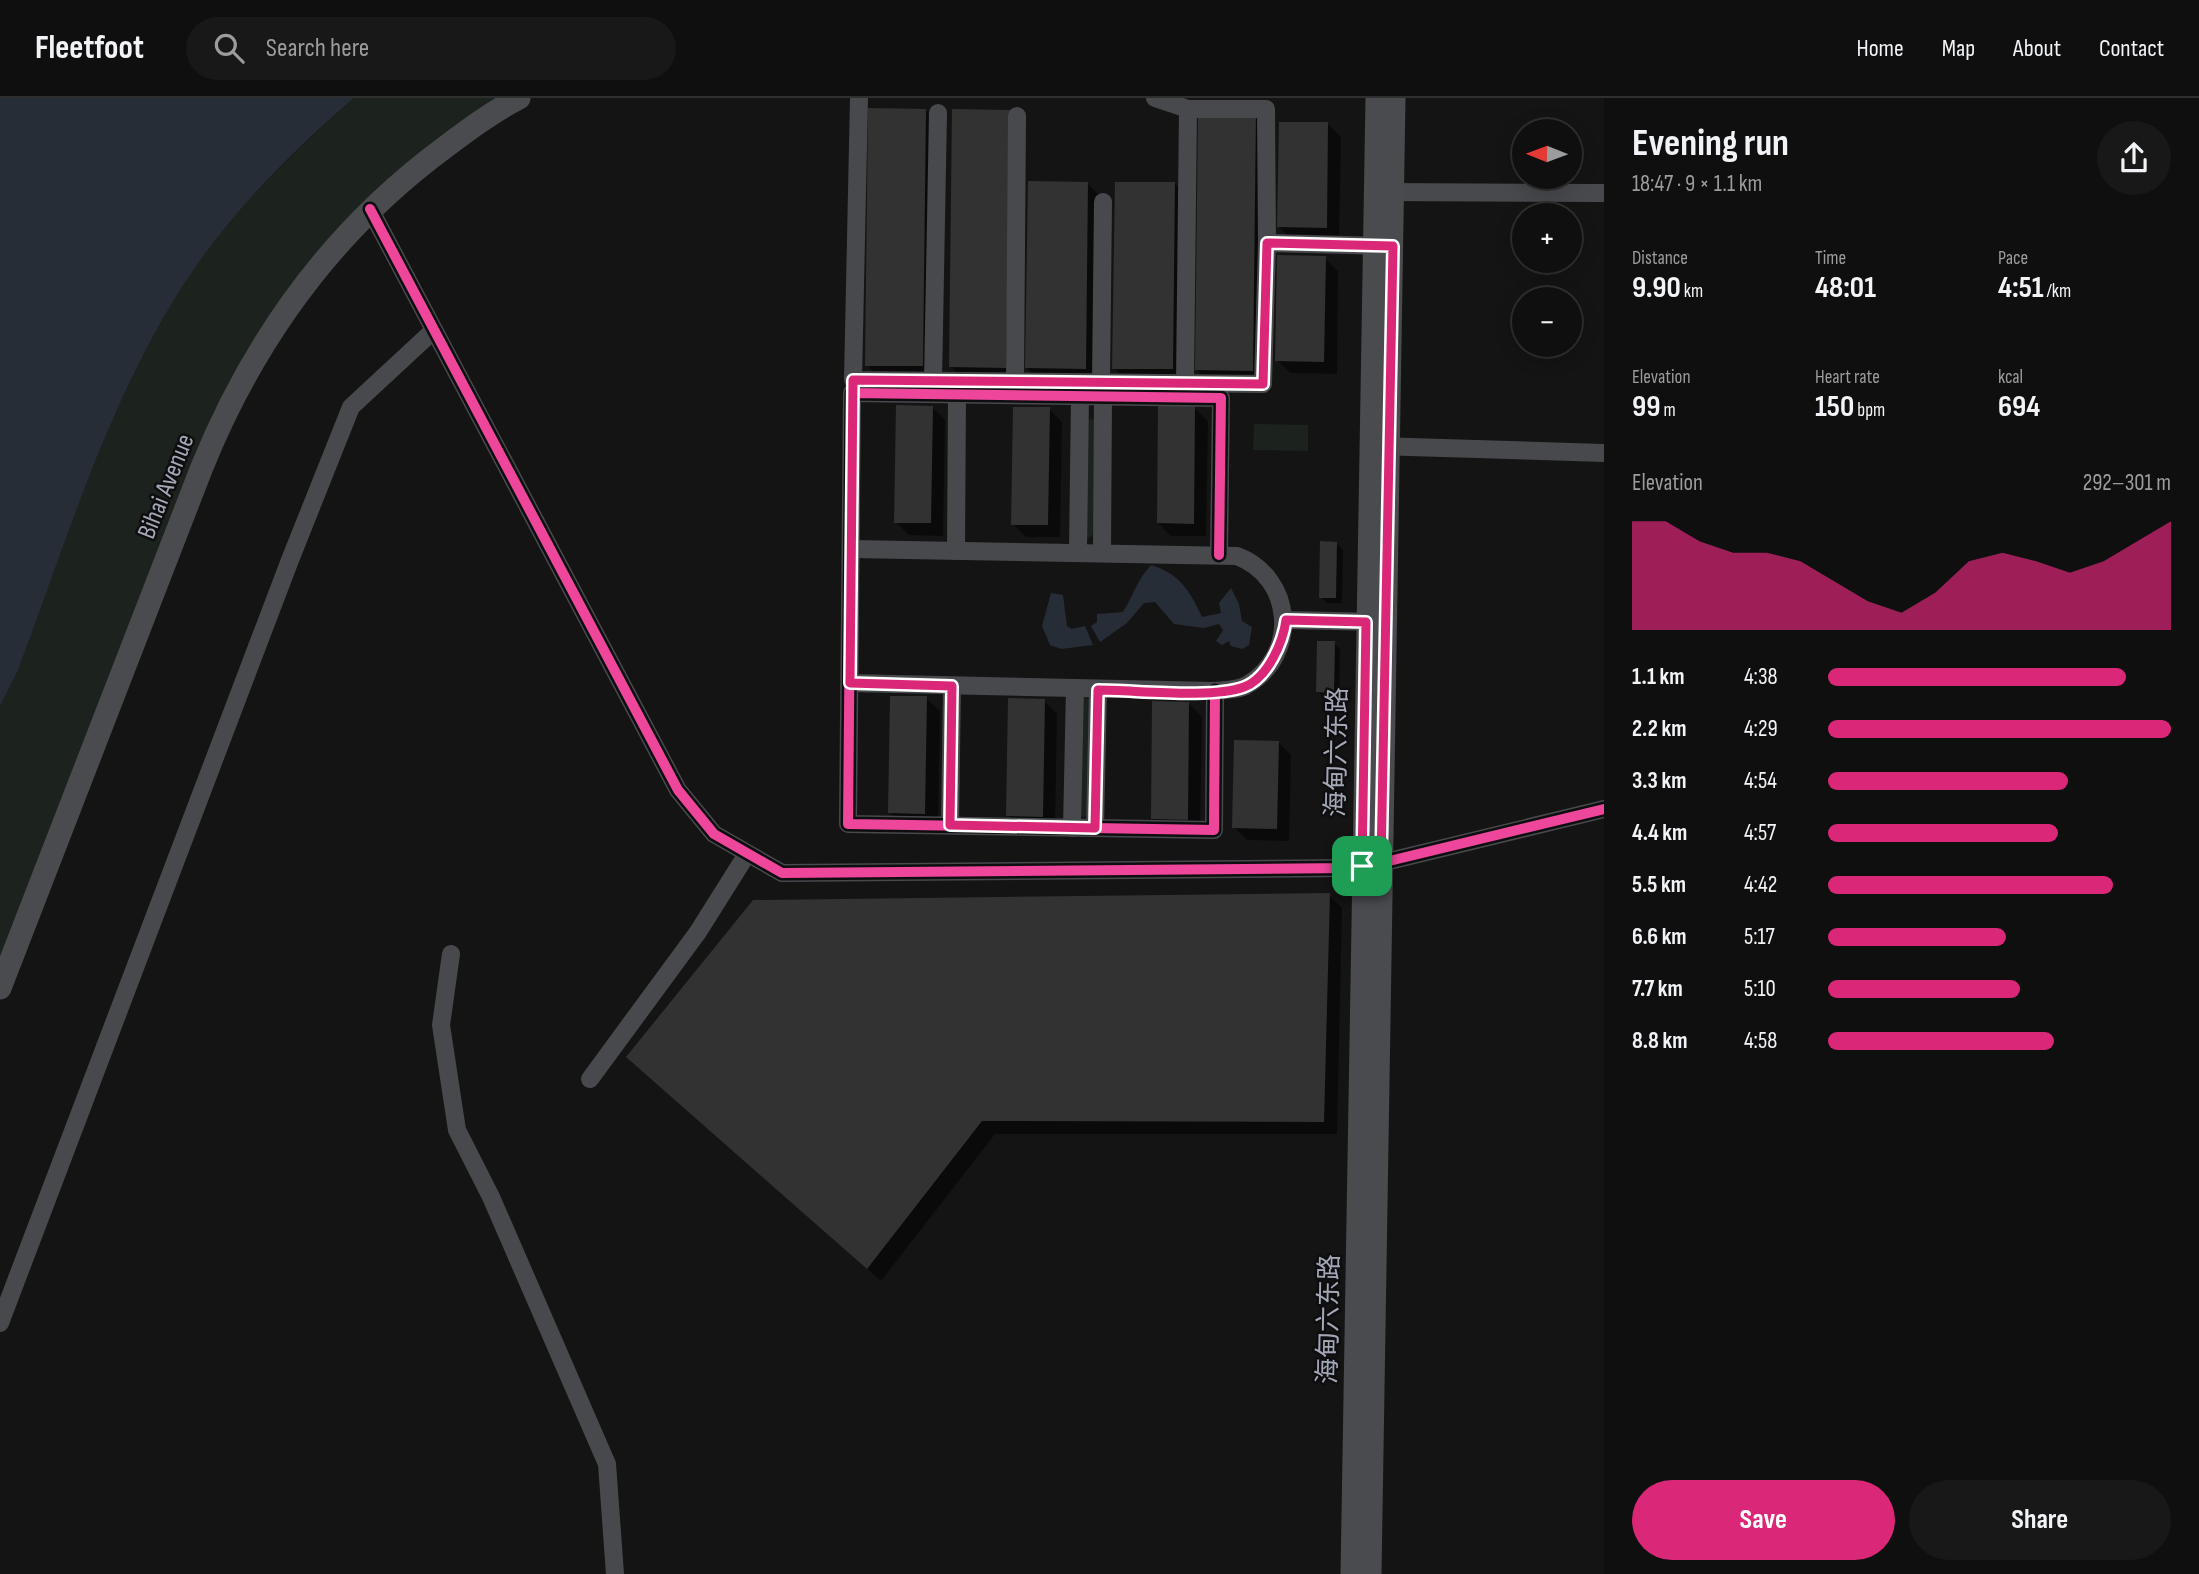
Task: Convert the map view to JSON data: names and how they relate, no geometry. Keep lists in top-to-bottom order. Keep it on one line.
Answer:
{"streets":{"main road":["Bihai Avenue","海甸六东路"]},"north":"left","page":{"header":"Fleetfoot","search":"Search here","nav":["Home","Map","About","Contact"],"heading":["Evening run","18:47 · 9 × 1.1 km"],"map_buttons":["+","−"],"stats":[["Distance","9.90 km"],["Time","48:01"],["Pace","4:51 /km"],["Elevation","99 m"],["Heart rate","150 bpm"],["kcal","694"]],"chart":["Elevation","292–301 m"],"list":[{"name":"1.1 km","note":"4:38"},{"name":"2.2 km","note":"4:29"},{"name":"3.3 km","note":"4:54"},{"name":"4.4 km","note":"4:57"},{"name":"5.5 km","note":"4:42"},{"name":"6.6 km","note":"5:17"},{"name":"7.7 km","note":"5:10"},{"name":"8.8 km","note":"4:58"}],"buttons":["Save","Share"]}}
